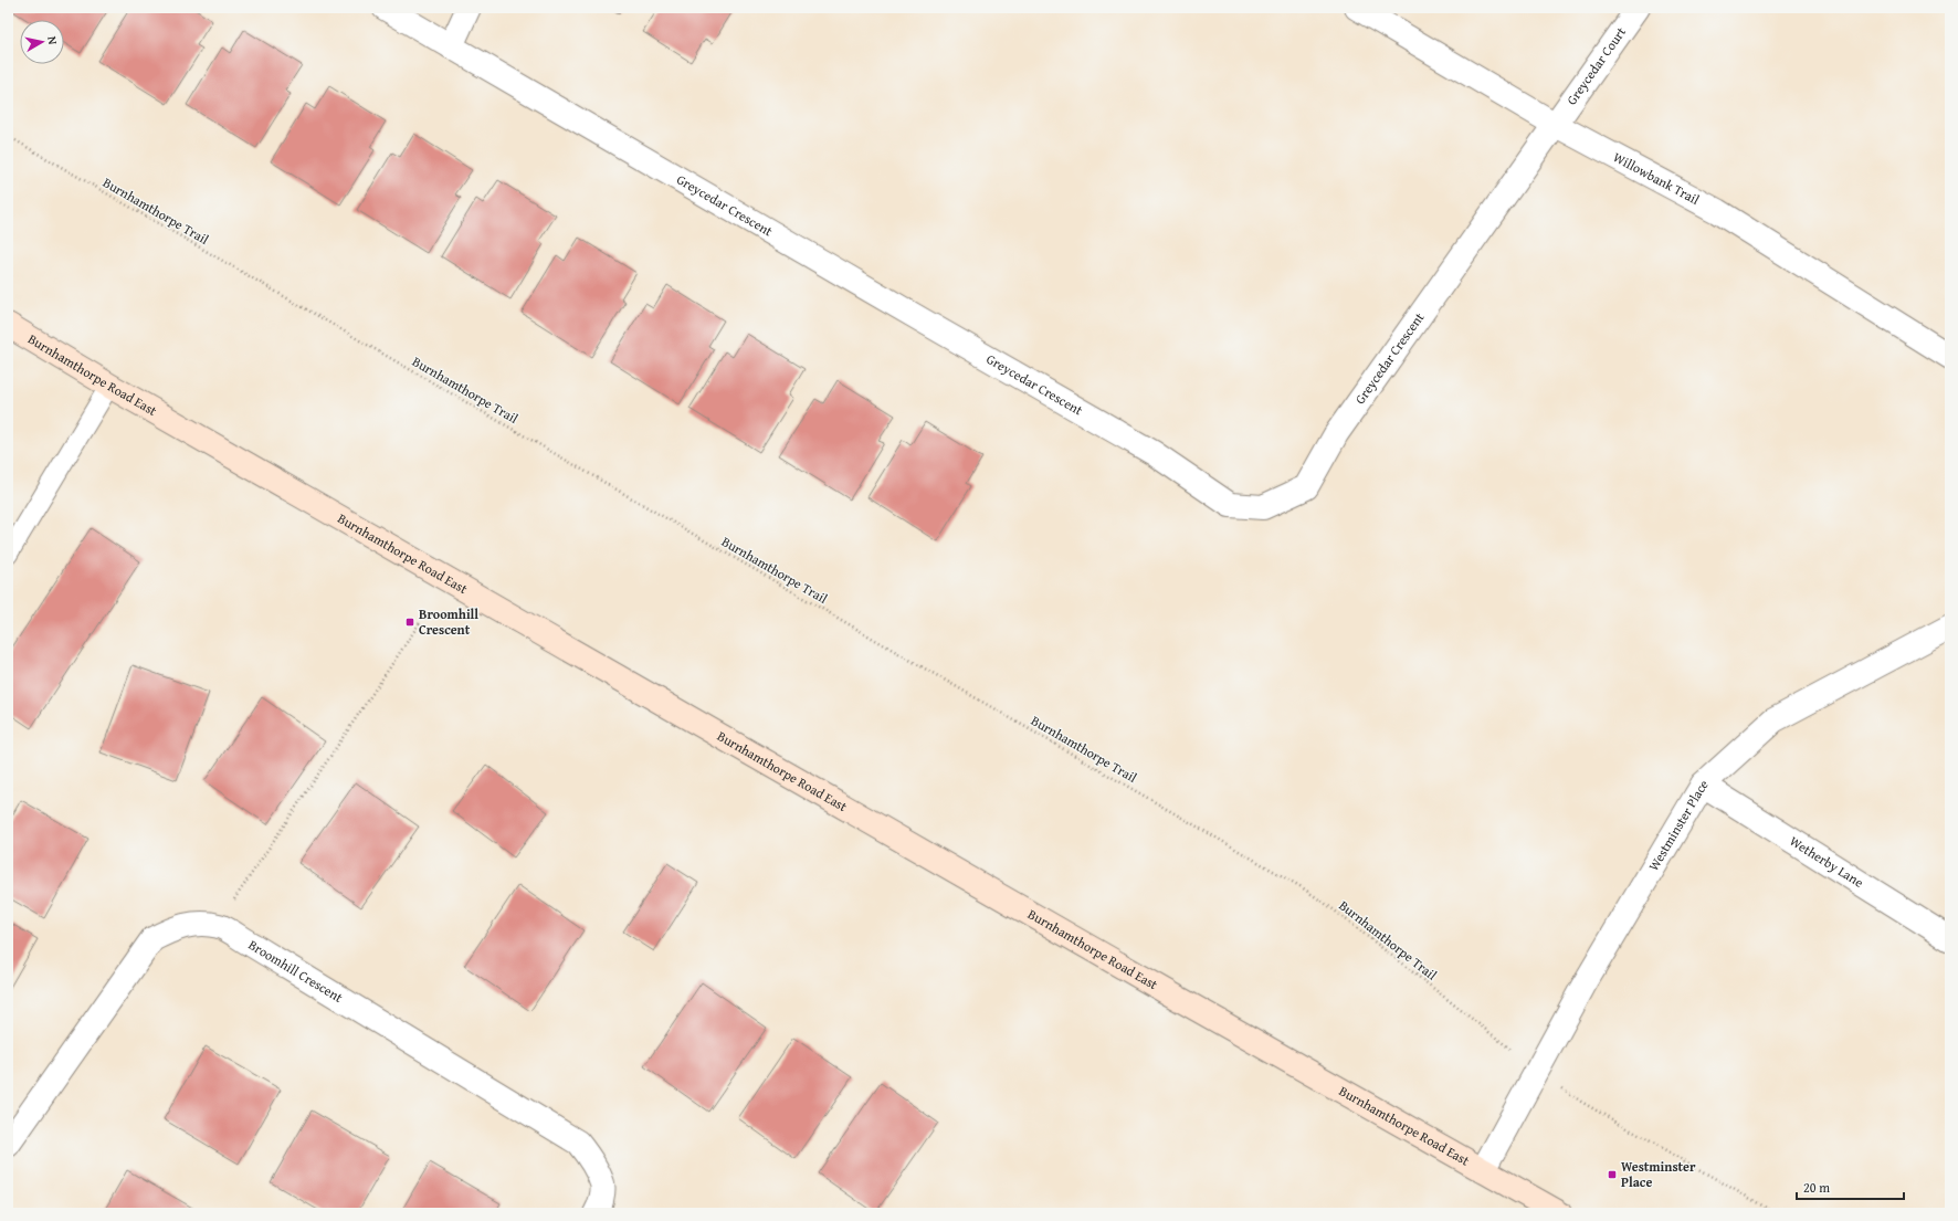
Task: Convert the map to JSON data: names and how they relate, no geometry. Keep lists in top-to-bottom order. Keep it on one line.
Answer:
{"streets":{"main road":["Burnhamthorpe Road East"],"street":["Greycedar Court","Willowbank Trail","Greycedar Crescent","Westminster Place","Wetherby Lane","Broomhill Crescent"],"path":["Burnhamthorpe Trail"]},"crossings":[["Greycedar Court","Willowbank Trail"],["Greycedar Court","Greycedar Crescent"],["Willowbank Trail","Greycedar Crescent"],["Burnhamthorpe Road East","Westminster Place"],["Westminster Place","Wetherby Lane"]],"places":{"transit":["Broomhill Crescent","Westminster Place"]},"scale_bar":"20 m","north":"right"}
